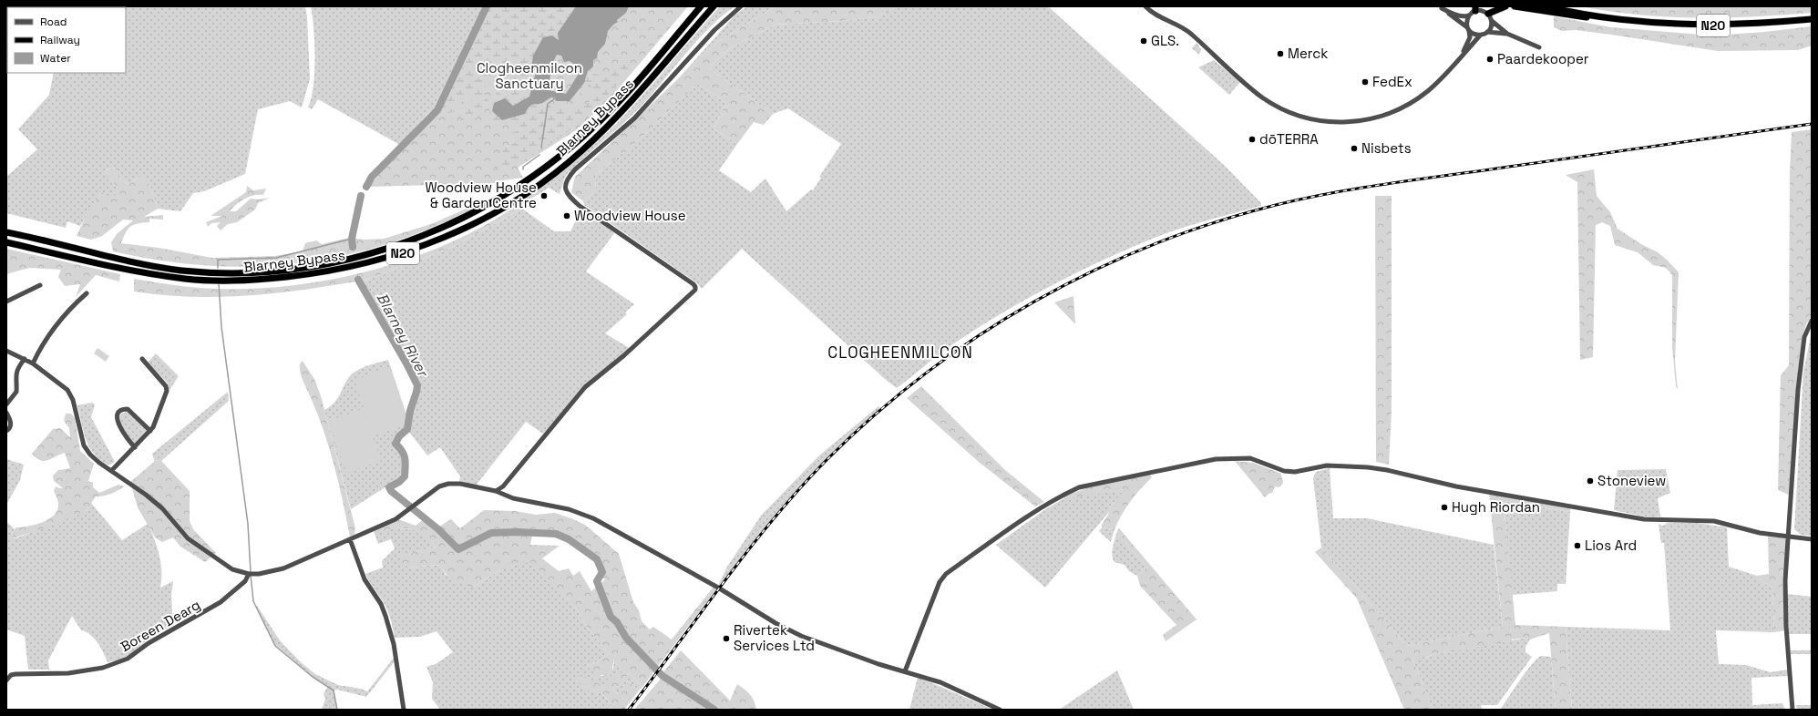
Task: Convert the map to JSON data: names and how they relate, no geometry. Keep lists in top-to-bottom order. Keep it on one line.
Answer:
{"streets":{"highway":["N20","Blarney Bypass"],"street":["Boreen Dearg"]},"districts":["CLOGHEENMILCON"],"water":["Blarney River"],"parks":["Clogheenmilcon Sanctuary"],"places":["GLS.","Merck","Paardekooper","FedEx","dōTERRA","Nisbets","Woodview House & Garden Centre","Woodview House","Stoneview","Hugh Riordan","Lios Ard","Rivertek Services Ltd"],"legend":["Road","Railway","Water"]}
